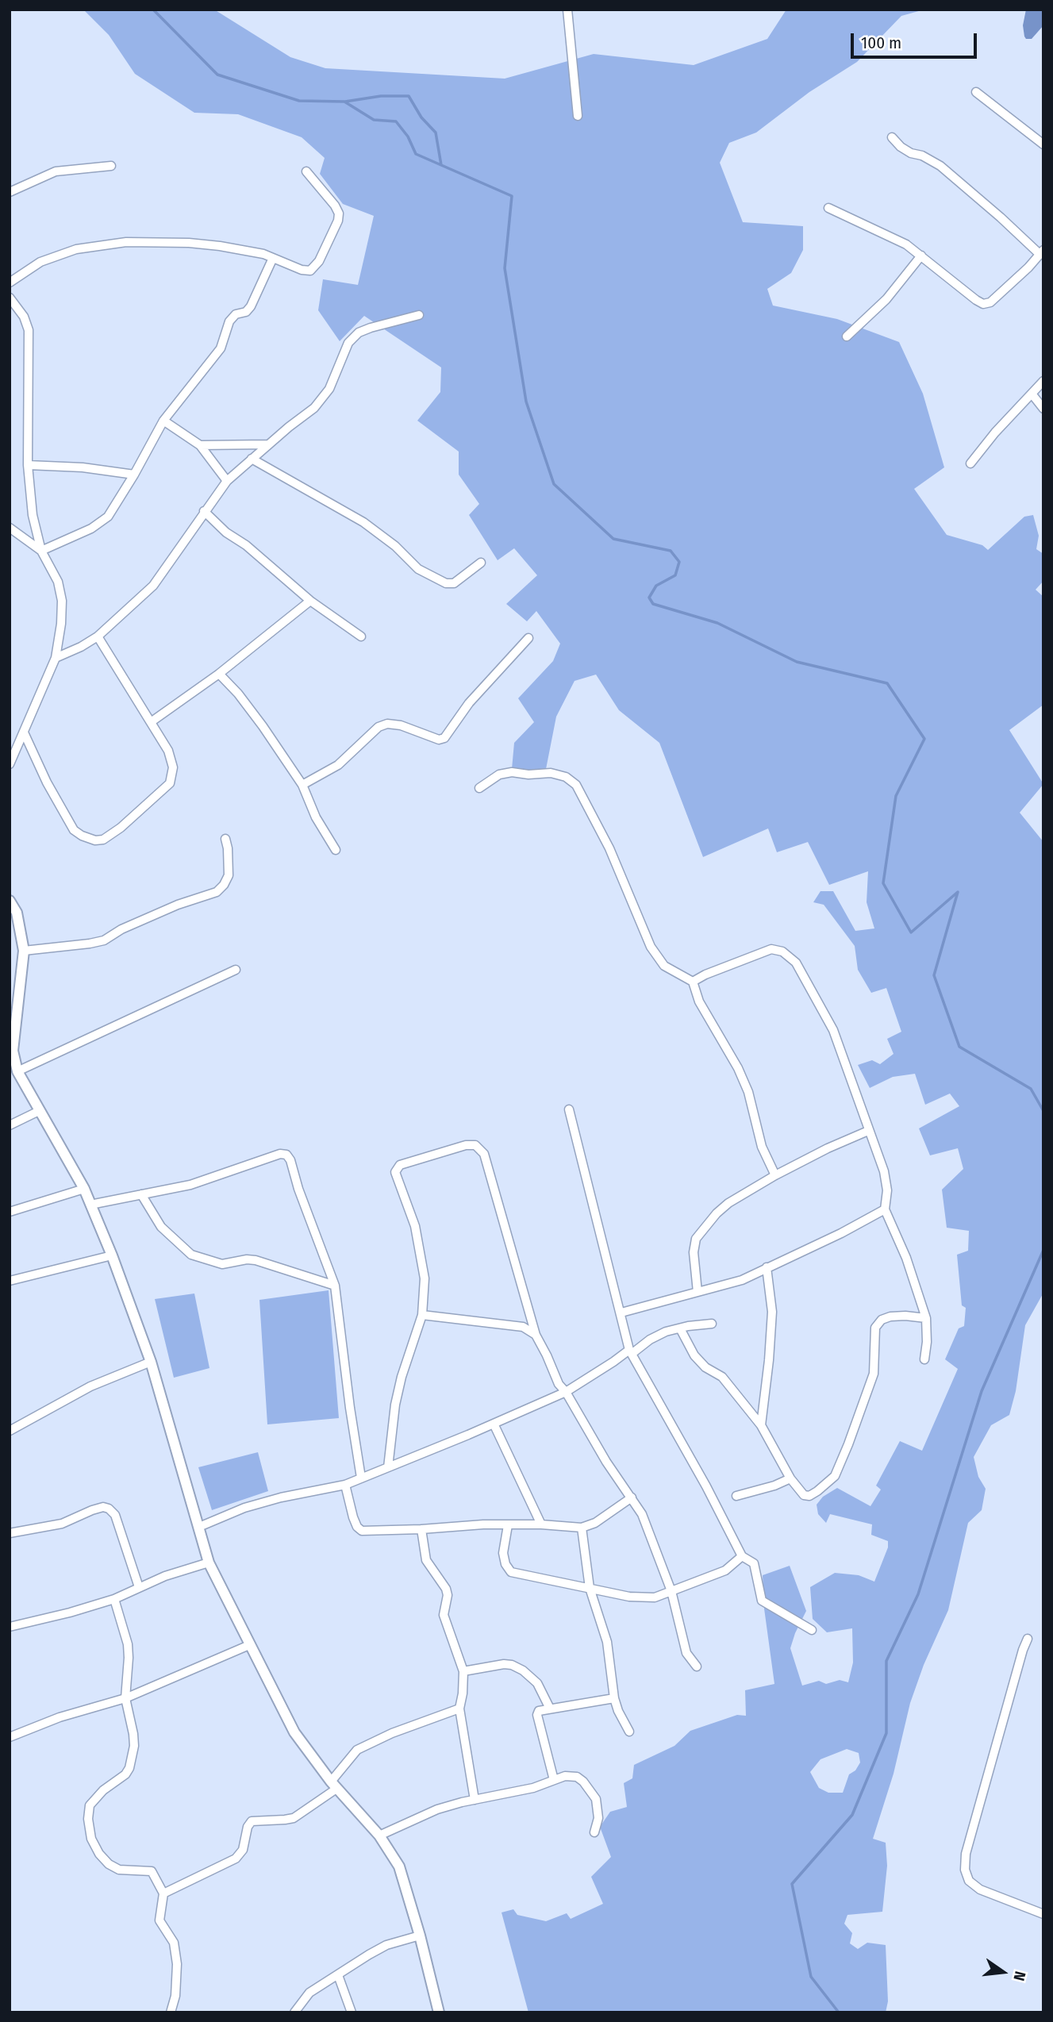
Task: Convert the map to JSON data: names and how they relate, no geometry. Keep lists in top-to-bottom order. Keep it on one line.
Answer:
{"scale_bar":"100 m","north":"right"}
